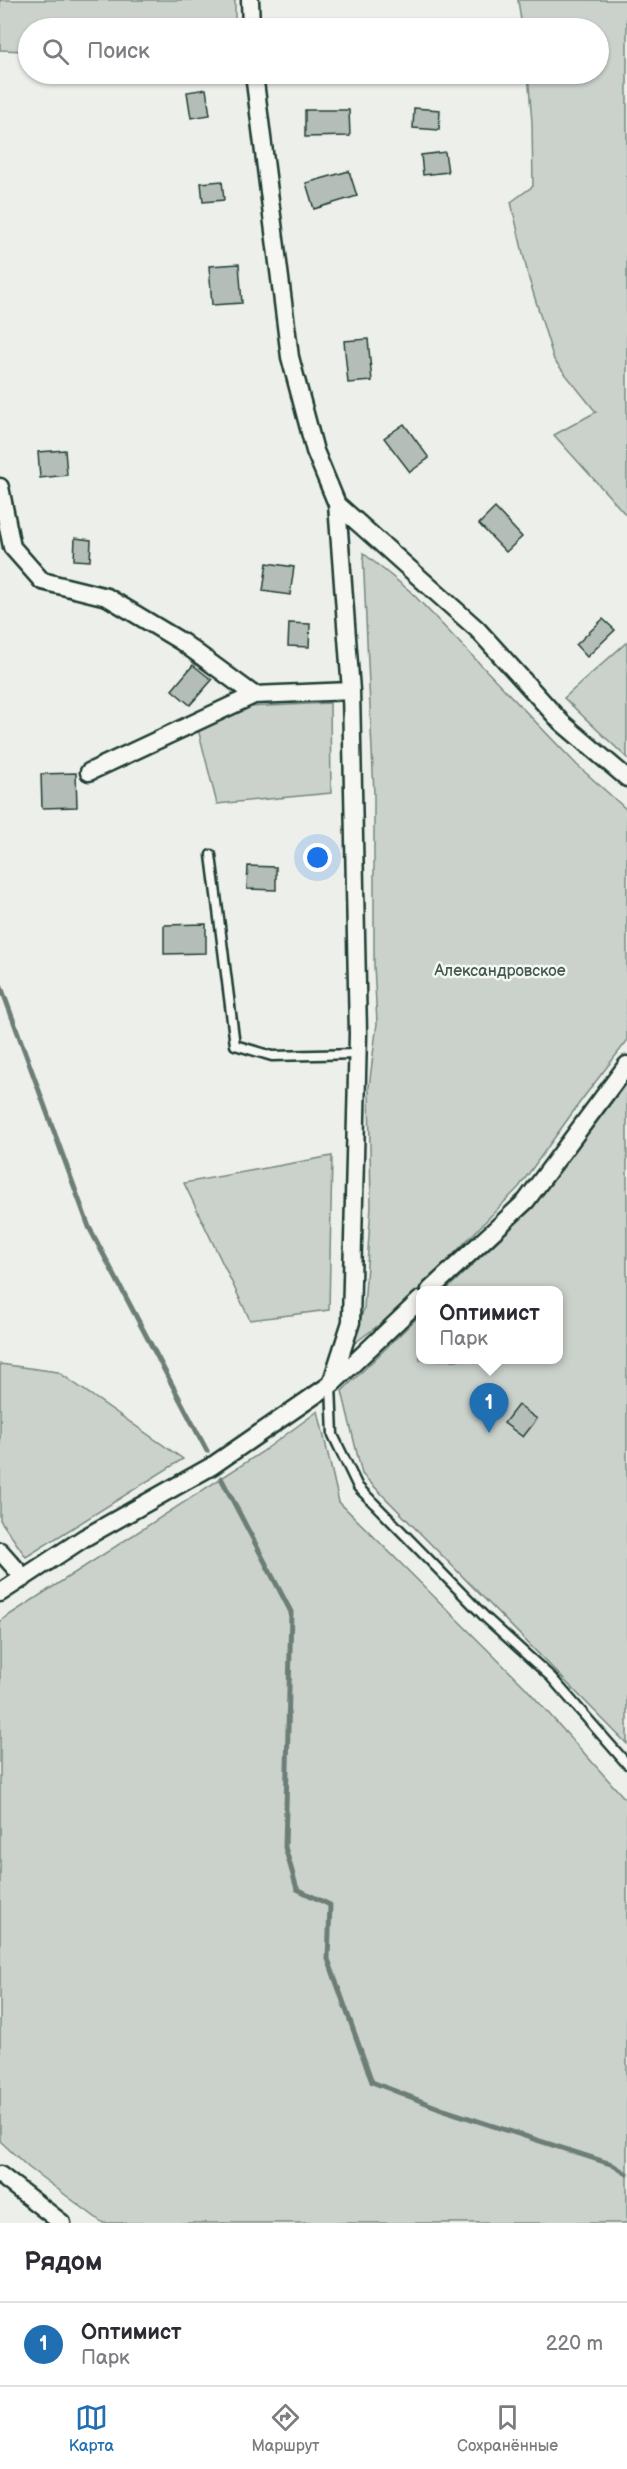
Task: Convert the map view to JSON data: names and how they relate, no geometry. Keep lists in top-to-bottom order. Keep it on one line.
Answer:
{"parks":["Александровское"],"page":{"search":"Поиск","popup":["Оптимист","Парк"],"pins":"1","heading":"Рядом","list":[{"mark":"1","name":"Оптимист","note":"Парк","value":"220 m"}],"nav":["Карта","Маршрут","Сохранённые"]}}
